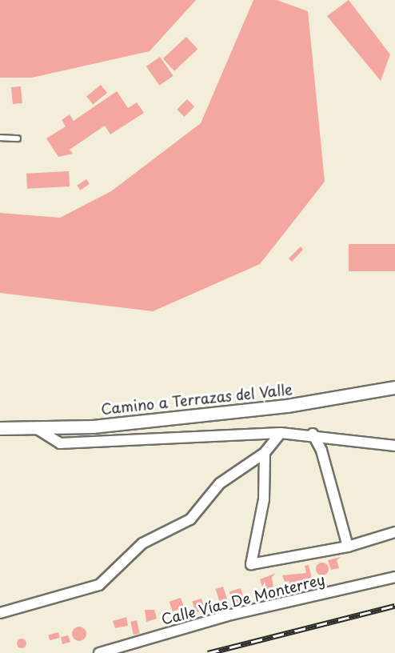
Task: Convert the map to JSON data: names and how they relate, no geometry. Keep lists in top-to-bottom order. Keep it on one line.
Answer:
{"streets":{"street":["Camino a Terrazas del Valle","Calle Vías De Monterrey"]}}
